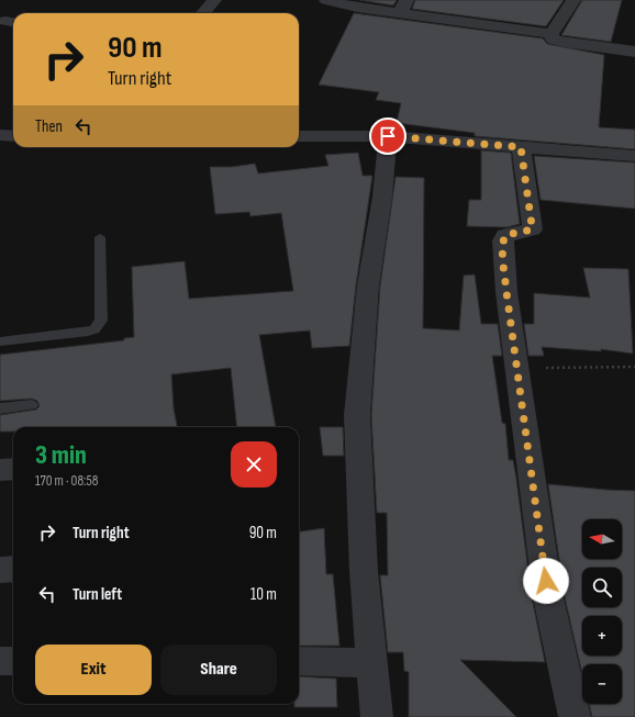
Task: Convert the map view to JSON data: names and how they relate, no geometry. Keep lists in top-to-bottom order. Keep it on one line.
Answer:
{"north":"left","page":{"turn":["90 m","Turn right"],"then":"Then","heading":["3 min","170 m · 08:58"],"list":[{"name":"Turn right","value":"90 m"},{"name":"Turn left","value":"10 m"}],"map_buttons":["+","−"],"buttons":["Exit","Share"]}}
